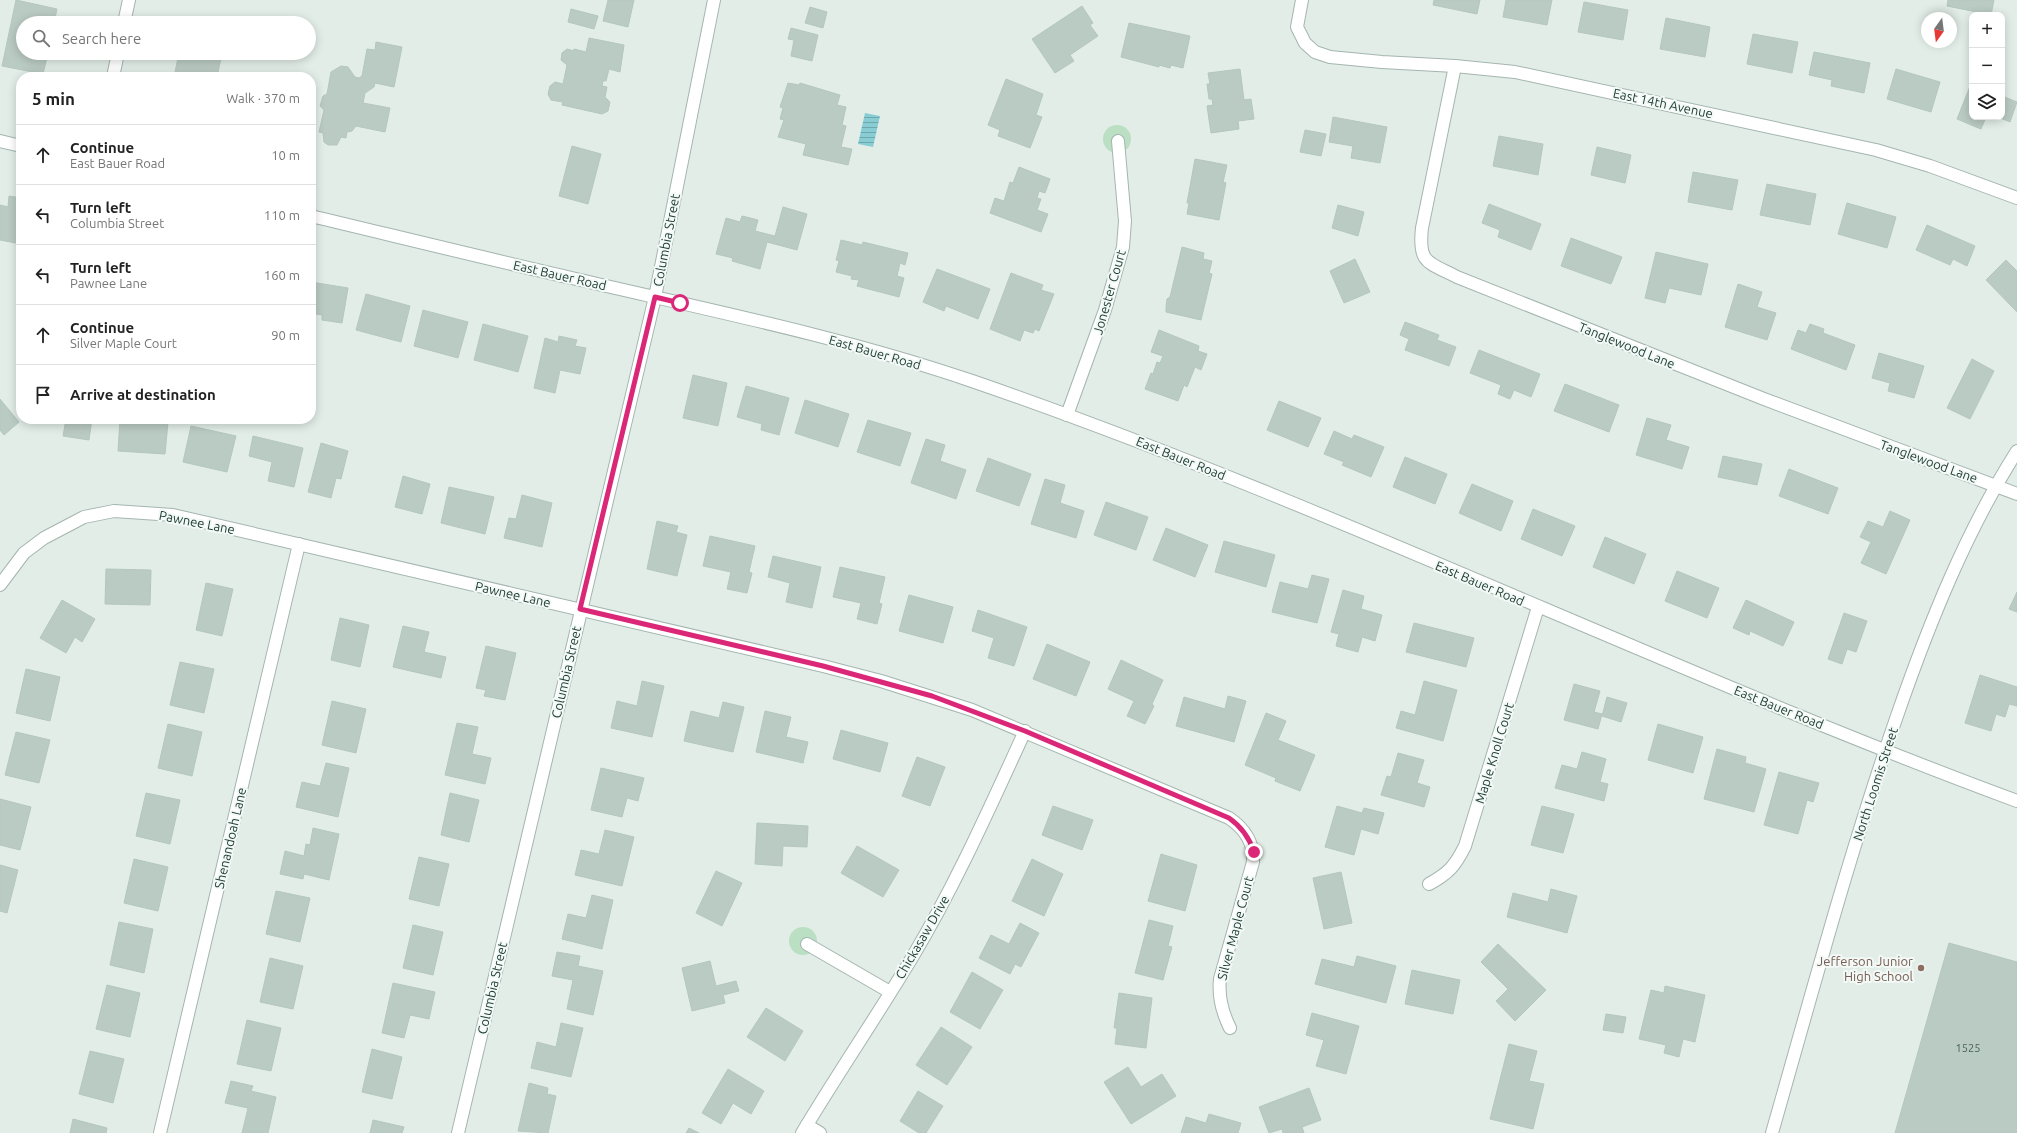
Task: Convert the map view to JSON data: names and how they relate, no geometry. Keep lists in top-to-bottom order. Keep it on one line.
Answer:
{"streets":{"street":["East 14th Avenue","Columbia Street","East Bauer Road","Jonester Court","Tanglewood Lane","Pawnee Lane","Maple Knoll Court","North Loomis Street","Shenandoah Lane","Silver Maple Court","Chickasaw Drive"]},"crossings":[["East 14th Avenue","Tanglewood Lane"],["Columbia Street","East Bauer Road"],["Columbia Street","Pawnee Lane"],["East Bauer Road","Jonester Court"],["East Bauer Road","Maple Knoll Court"],["East Bauer Road","North Loomis Street"],["Tanglewood Lane","North Loomis Street"],["Pawnee Lane","Shenandoah Lane"],["Pawnee Lane","Silver Maple Court"],["Pawnee Lane","Chickasaw Drive"],["Silver Maple Court","Chickasaw Drive"]],"places":["Jefferson Junior High School"],"house_numbers":["1525"],"north":"bottom","page":{"map_buttons":["+","−"],"search":"Search here","heading":["5 min","Walk · 370 m"],"list":[["Continue","East Bauer Road","10 m"],["Turn left","Columbia Street","110 m"],["Turn left","Pawnee Lane","160 m"],["Continue","Silver Maple Court","90 m"],"Arrive at destination"]}}
